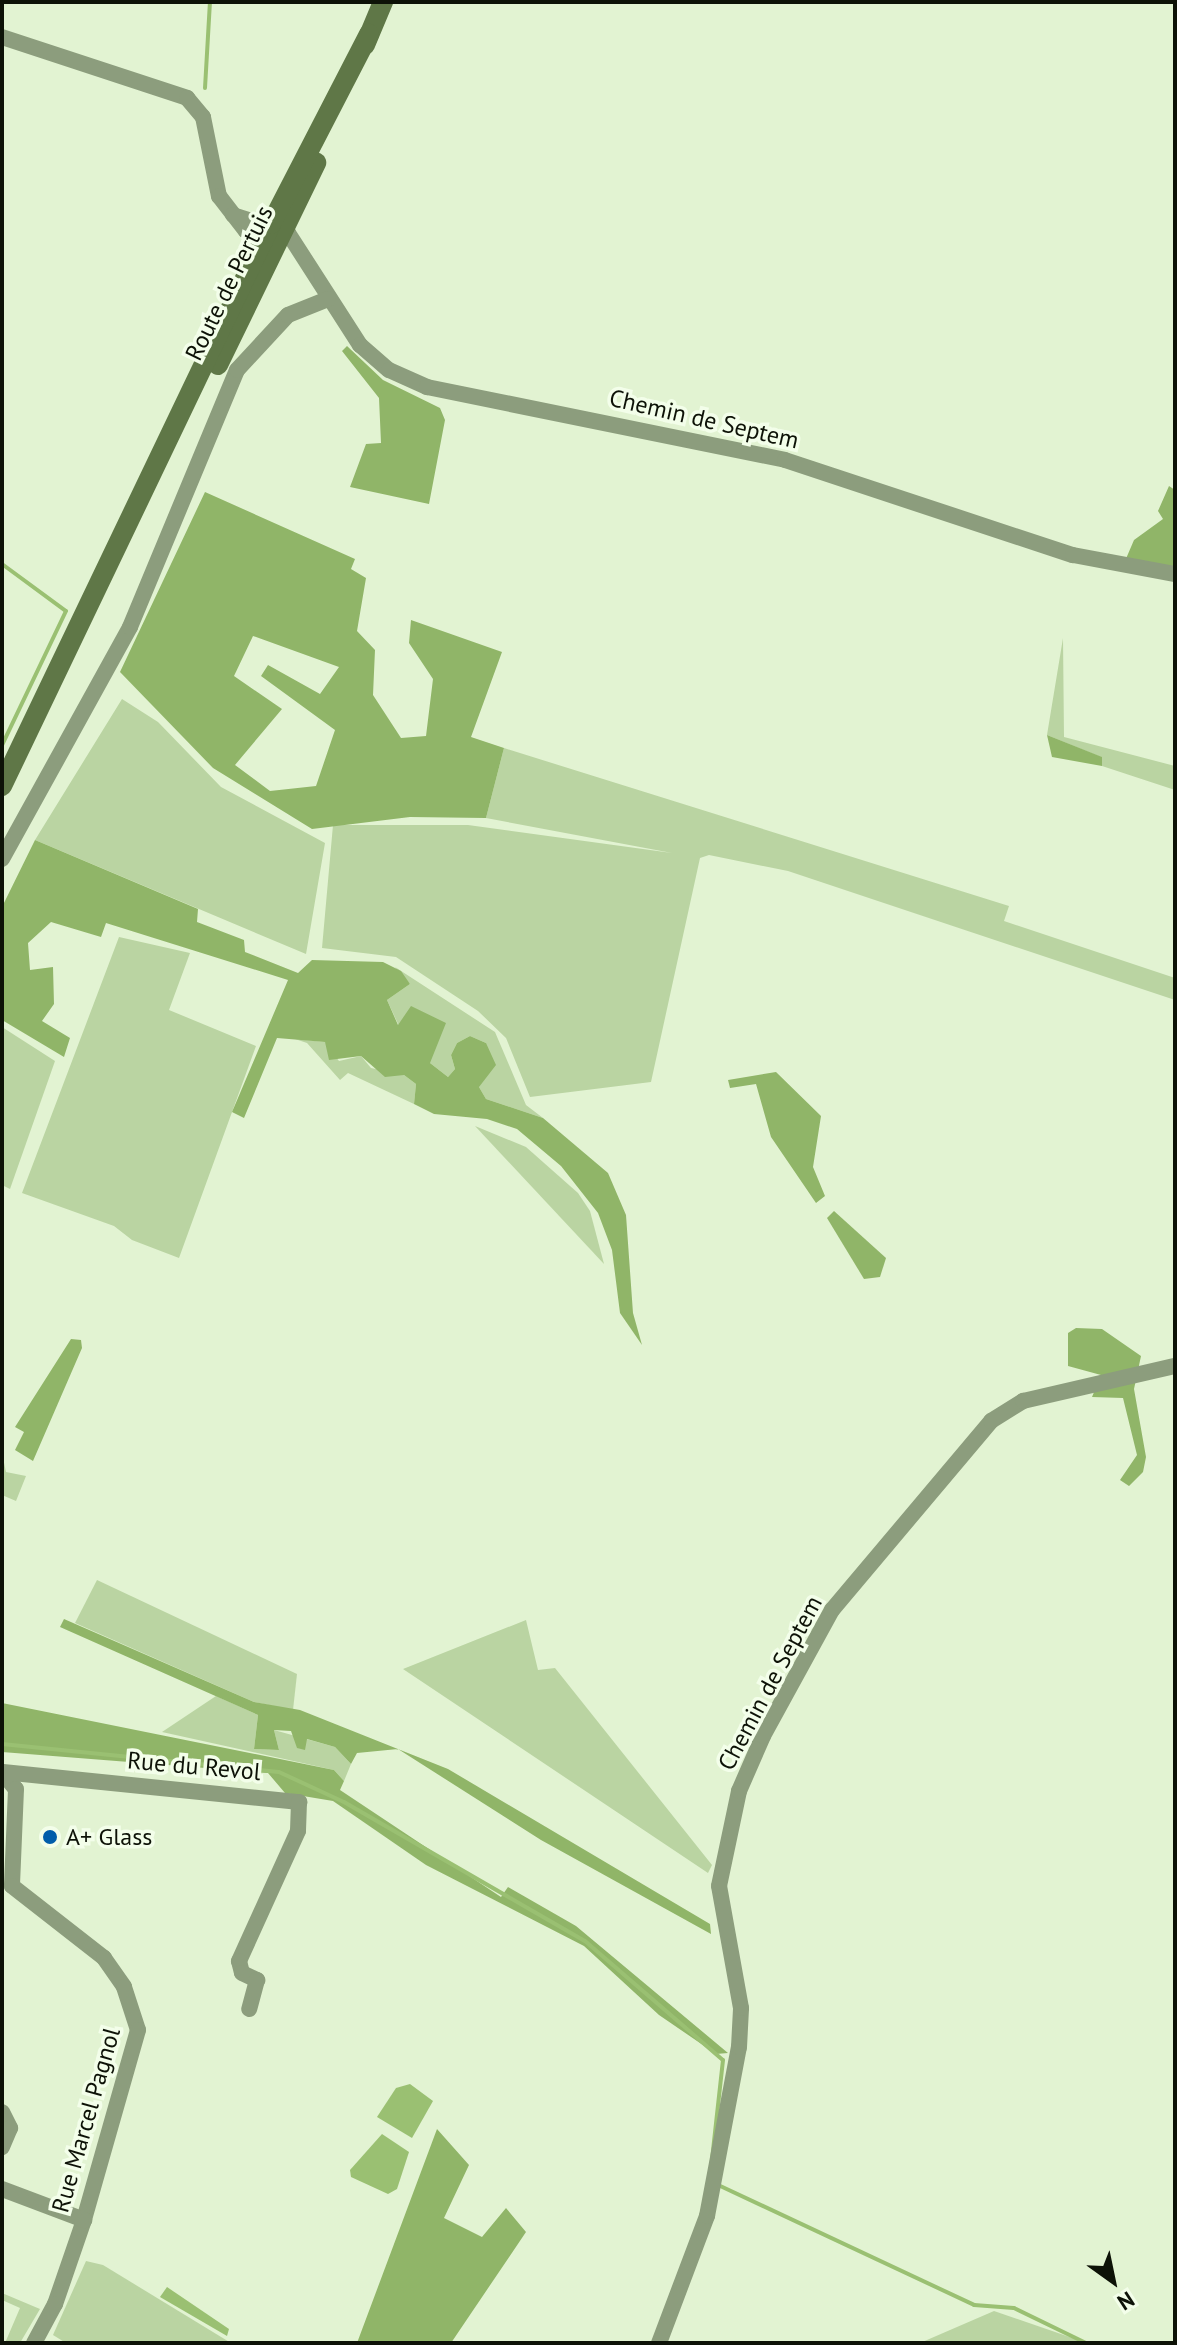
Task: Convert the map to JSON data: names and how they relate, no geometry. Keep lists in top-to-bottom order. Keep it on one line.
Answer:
{"streets":{"main road":["Route de Pertuis"],"street":["Chemin de Septem","Rue du Revol","Rue Marcel Pagnol"]},"crossings":[["Route de Pertuis","Chemin de Septem"],["Rue du Revol","Rue Marcel Pagnol"]],"places":["A+ Glass"],"north":"bottom right"}
